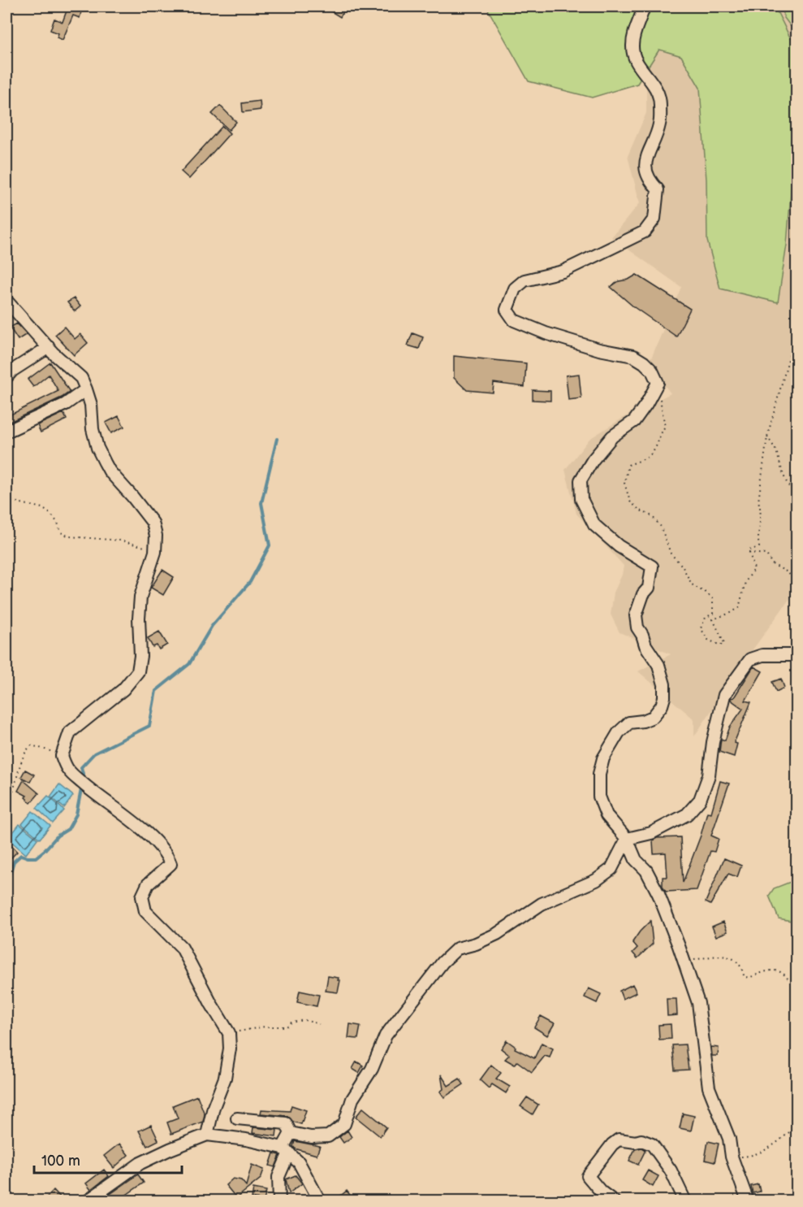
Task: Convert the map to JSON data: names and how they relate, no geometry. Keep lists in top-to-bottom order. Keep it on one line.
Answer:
{"scale_bar":"100 m"}
